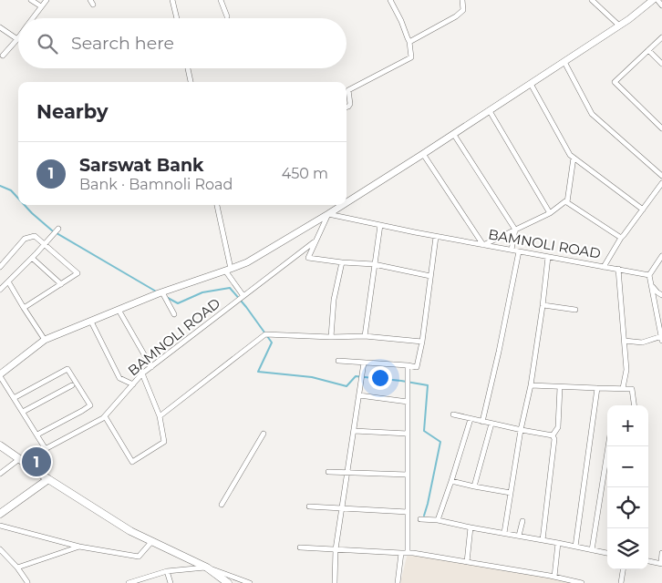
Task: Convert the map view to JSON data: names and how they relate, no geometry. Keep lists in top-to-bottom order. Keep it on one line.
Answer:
{"streets":{"street":["BAMNOLI ROAD"]},"page":{"search":"Search here","heading":"Nearby","list":[{"mark":"1","name":"Sarswat Bank","note":"Bank · Bamnoli Road","value":"450 m"}],"map_buttons":["+","−"],"pins":"1"}}
